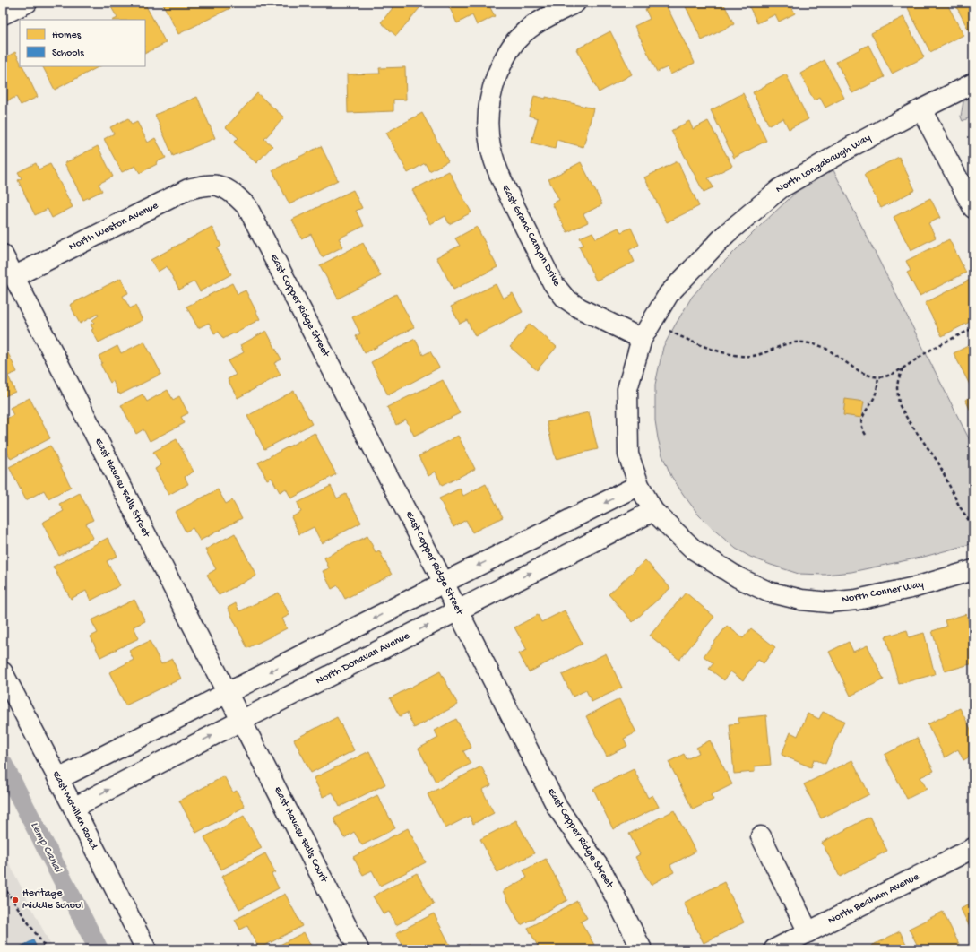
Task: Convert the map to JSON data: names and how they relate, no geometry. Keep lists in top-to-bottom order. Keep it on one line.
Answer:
{"streets":{"street":["North Longabaugh Way","North Weston Avenue","East Grand Canyon Drive","East Copper Ridge Street","East Havasu Falls Street","North Conner Way","North Donavan Avenue","East McMillan Road","East Havasu Falls Court","North Beaham Avenue"]},"crossings":[["North Longabaugh Way","East Grand Canyon Drive"],["North Longabaugh Way","North Conner Way"],["North Weston Avenue","East Copper Ridge Street"],["North Weston Avenue","East Havasu Falls Street"],["East Copper Ridge Street","North Donavan Avenue"],["East Havasu Falls Street","North Donavan Avenue"],["East Havasu Falls Street","East Havasu Falls Court"],["North Conner Way","North Donavan Avenue"],["North Donavan Avenue","East McMillan Road"],["North Donavan Avenue","East Havasu Falls Court"]],"water":["Lemp Canal"],"places":["Heritage Middle School"],"legend":["Homes","Schools"]}
